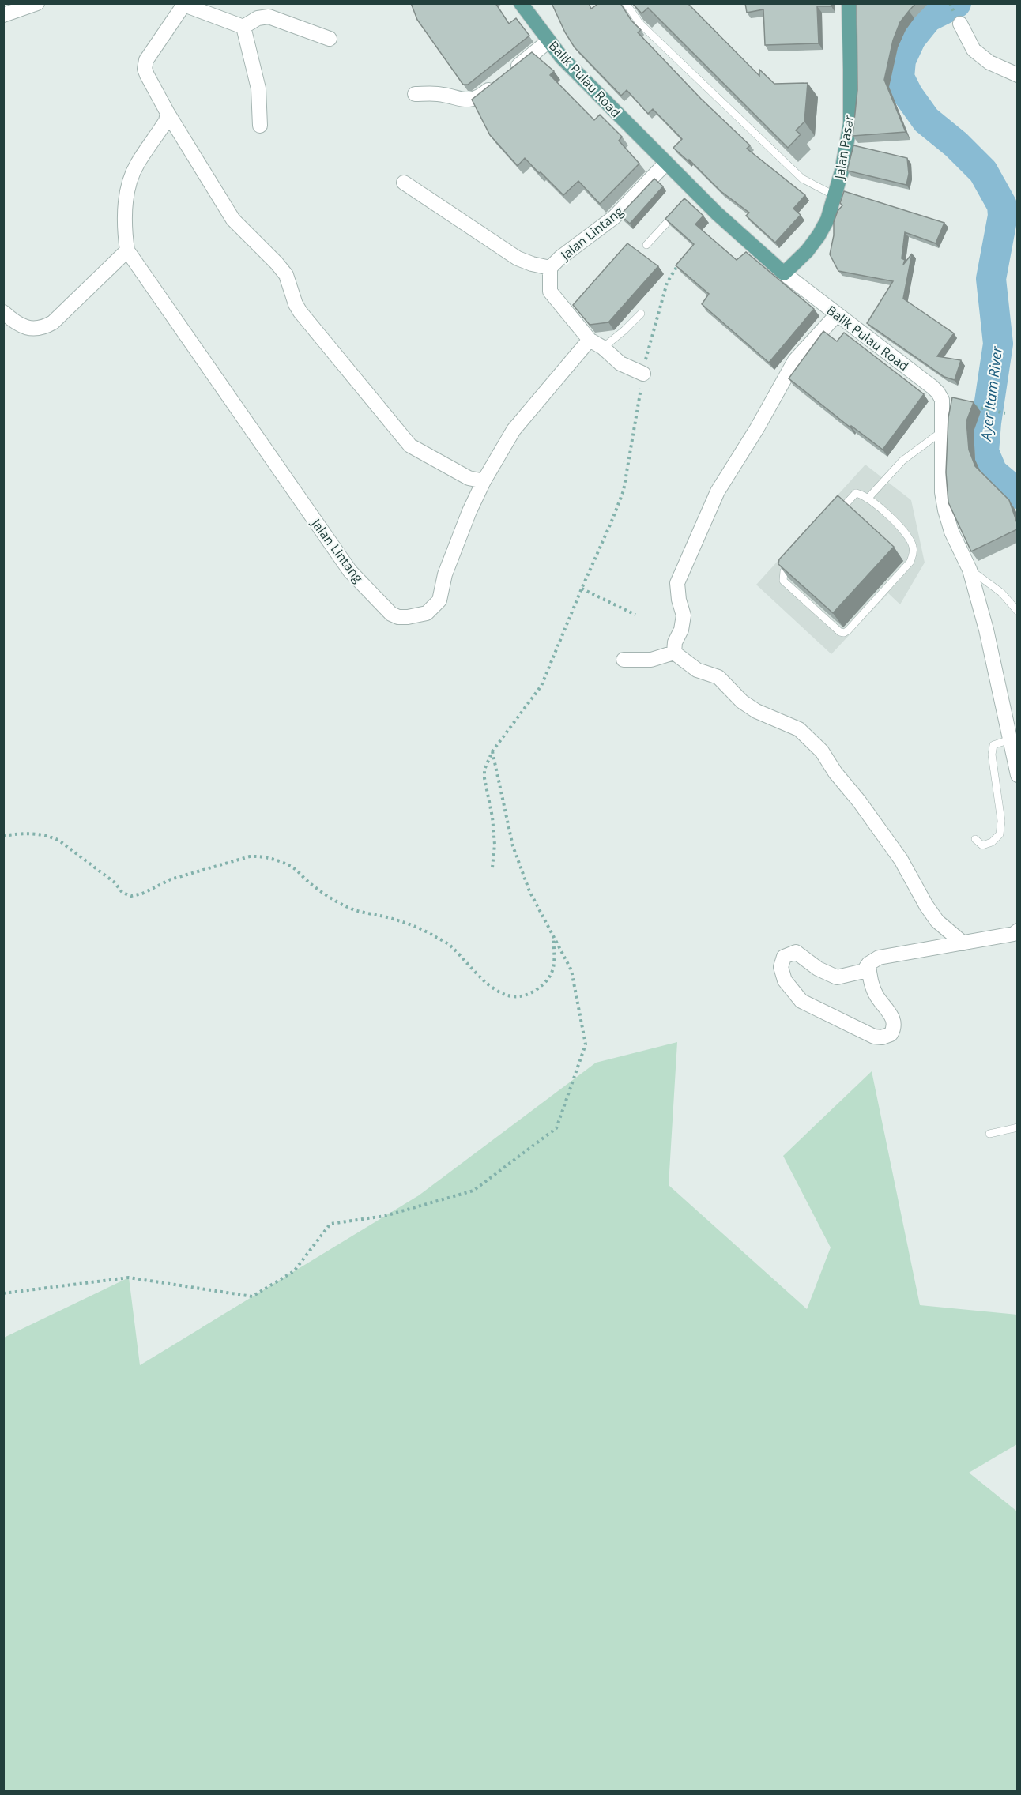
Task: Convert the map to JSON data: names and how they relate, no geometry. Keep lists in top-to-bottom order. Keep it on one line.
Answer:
{"streets":{"main road":["Balik Pulau Road","Jalan Pasar"],"street":["Jalan Lintang"]},"crossings":[["Balik Pulau Road","Jalan Pasar"],["Balik Pulau Road","Jalan Lintang"]],"water":["Ayer Itam River"]}
